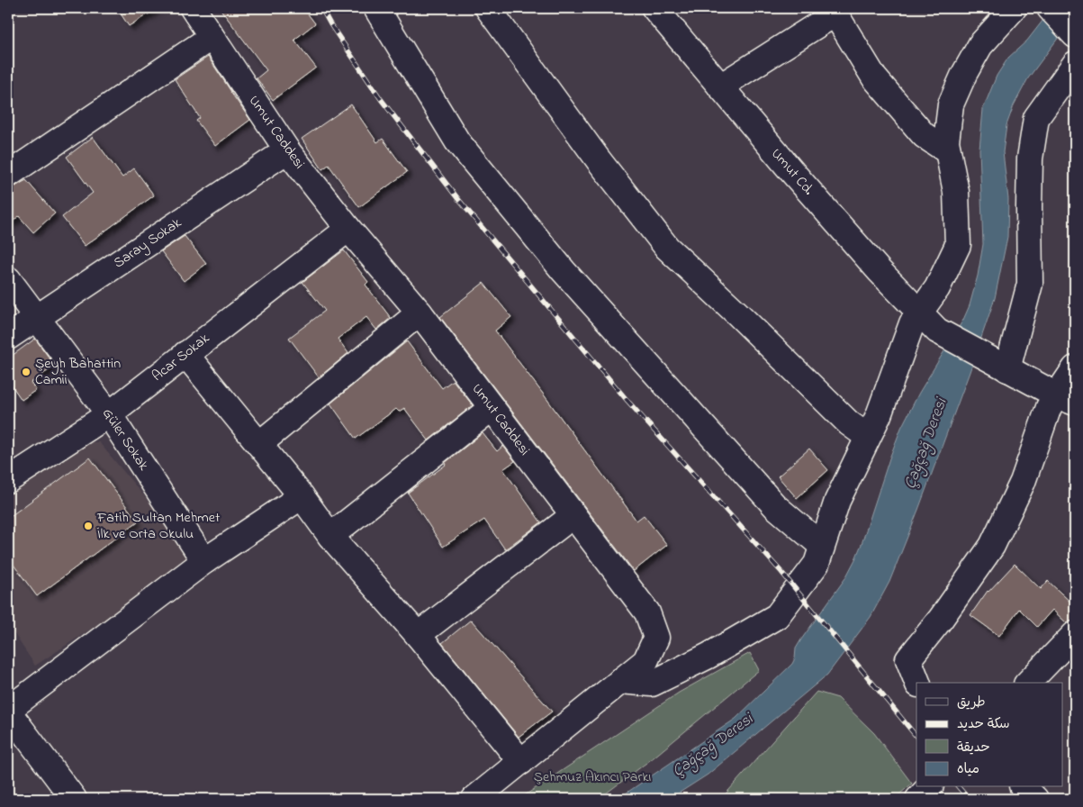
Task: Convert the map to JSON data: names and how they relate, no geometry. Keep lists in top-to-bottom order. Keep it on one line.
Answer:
{"streets":{"street":["Umut Caddesi","Umut Cd.","Saray Sokak","Acar Sokak","Güler Sokak"]},"crossings":[["Umut Caddesi","Saray Sokak"],["Umut Caddesi","Acar Sokak"],["Saray Sokak","Güler Sokak"],["Acar Sokak","Güler Sokak"]],"water":["Çağçağ Deresi"],"parks":["Şehmuz Akıncı Parkı"],"places":["Şeyh Bahattin Camii","Fatih Sultan Mehmet İlk ve Orta Okulu"],"legend":["طريق","سكة حديد","حديقة","مياه"]}
